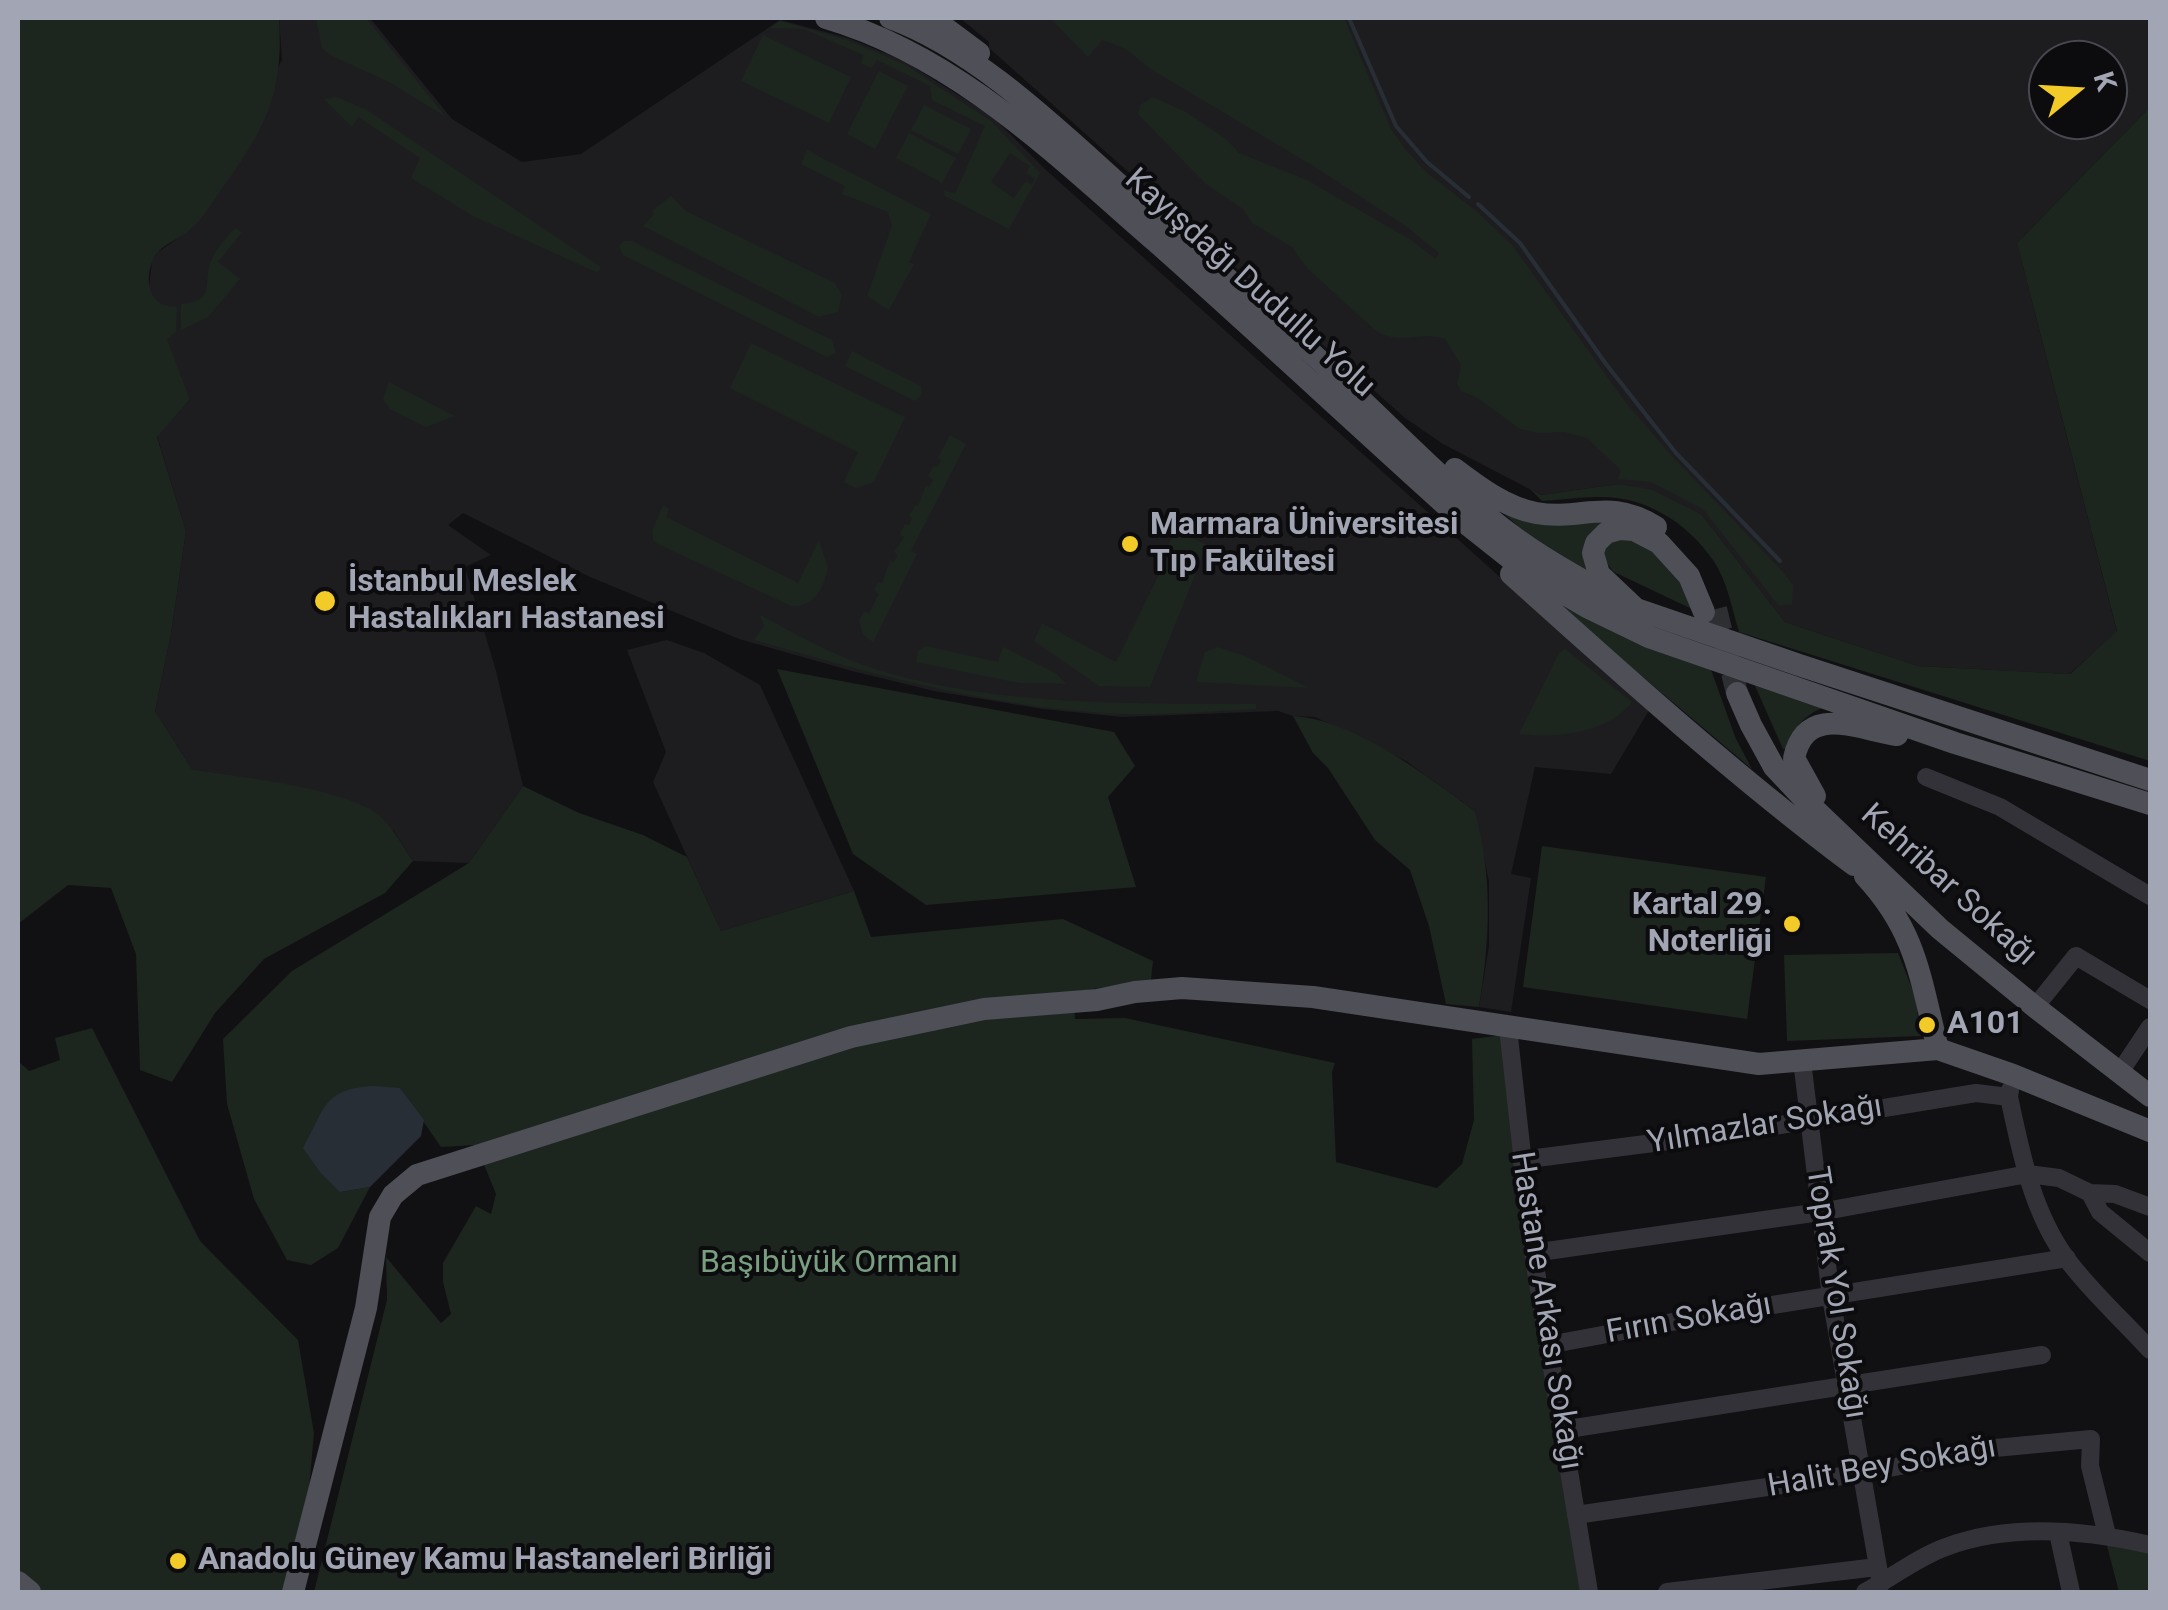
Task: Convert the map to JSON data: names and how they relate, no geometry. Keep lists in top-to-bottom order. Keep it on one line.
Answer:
{"streets":{"main road":["Kayışdağı Dudullu Yolu","Kehribar Sokağı"],"street":["Yılmazlar Sokağı","Toprak Yol Sokağı","Hastane Arkası Sokağı","Fırın Sokağı","Halit Bey Sokağı"]},"crossings":[["Yılmazlar Sokağı","Toprak Yol Sokağı"],["Yılmazlar Sokağı","Hastane Arkası Sokağı"],["Toprak Yol Sokağı","Fırın Sokağı"],["Toprak Yol Sokağı","Halit Bey Sokağı"],["Hastane Arkası Sokağı","Fırın Sokağı"],["Hastane Arkası Sokağı","Halit Bey Sokağı"]],"parks":["Başıbüyük Ormanı"],"places":["Marmara Üniversitesi Tıp Fakültesi","İstanbul Meslek Hastalıkları Hastanesi","Kartal 29. Noterliği","A101","Anadolu Güney Kamu Hastaneleri Birliği"],"north":"right"}
